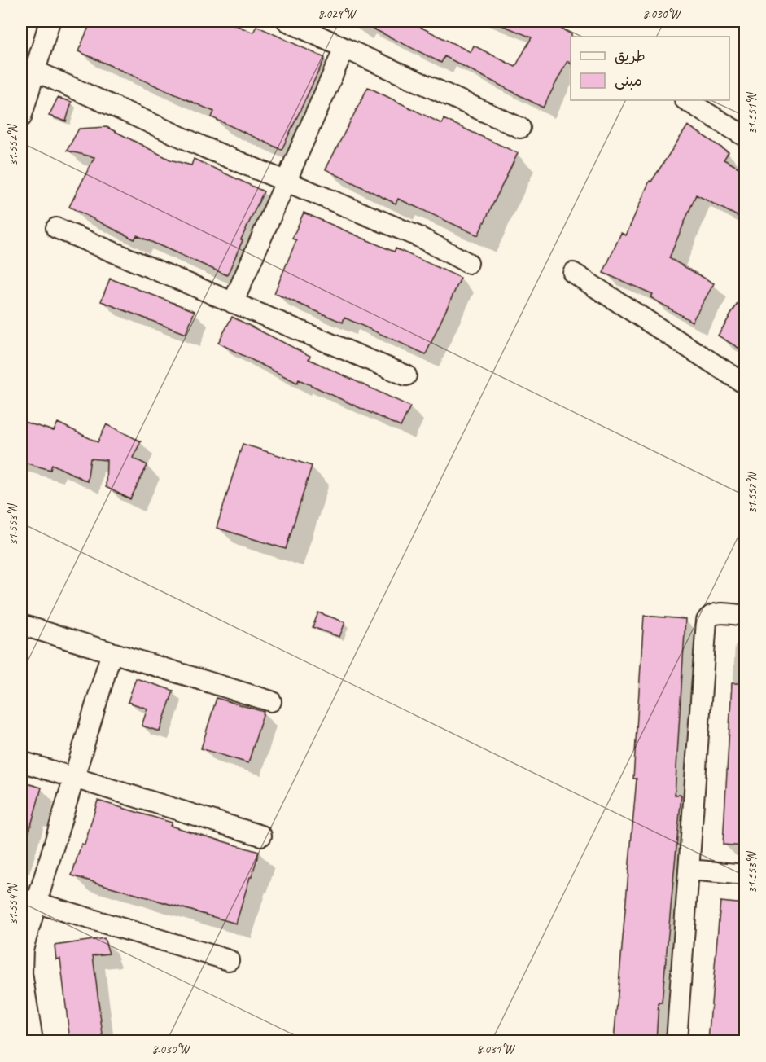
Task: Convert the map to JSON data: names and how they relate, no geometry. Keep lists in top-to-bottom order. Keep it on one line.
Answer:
{"legend":["طريق","مبنى"],"coordinates":["8.029°W","8.030°W","31.551°N","31.552°N","31.553°N","31.554°N","8.031°W"]}
